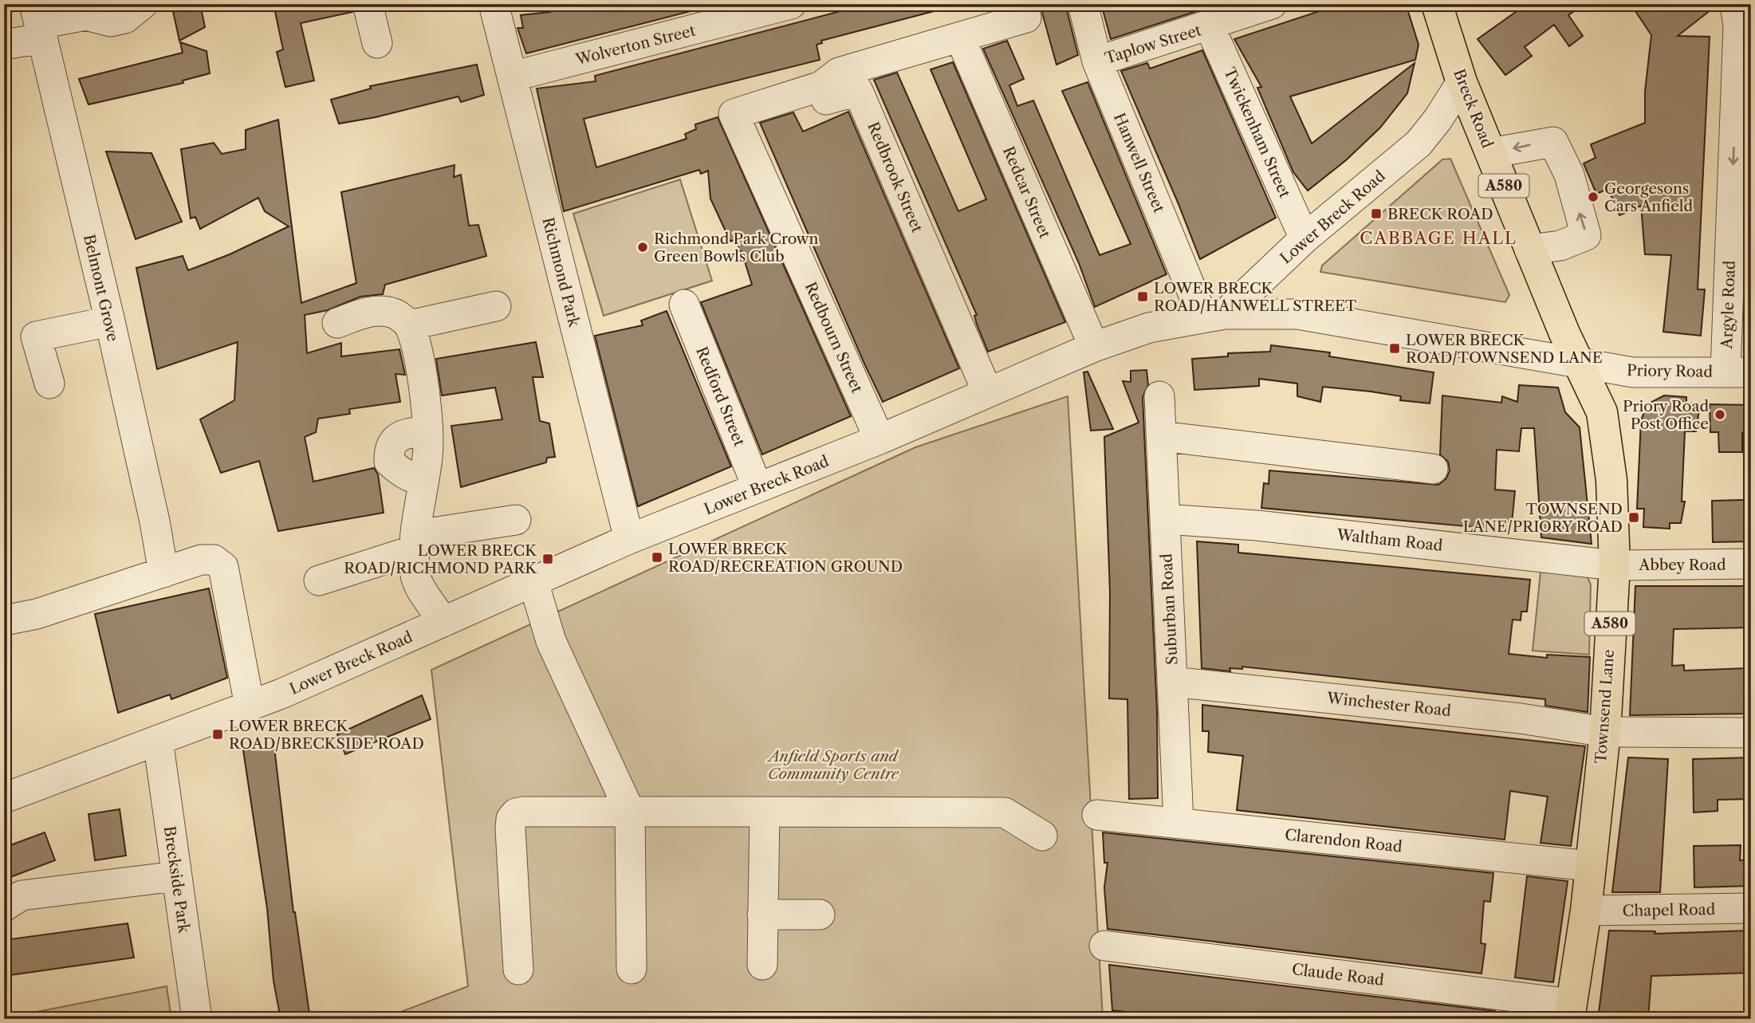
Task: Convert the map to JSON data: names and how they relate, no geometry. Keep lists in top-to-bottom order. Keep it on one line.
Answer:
{"streets":{"main road":["Breck Road","A580","Townsend Lane"],"street":["Taplow Street","Wolverton Street","Twickenham Street","Hanwell Street","Redbrook Street","Redcar Street","Lower Breck Road","Richmond Park","Belmont Grove","Argyle Road","Redbourn Street","Priory Road","Redford Street","Waltham Road","Abbey Road","Suburban Road","Winchester Road","Clarendon Road","Breckside Park","Chapel Road","Claude Road"]},"crossings":[["Taplow Street","Twickenham Street"],["Taplow Street","Hanwell Street"],["Wolverton Street","Richmond Park"],["Breck Road","Lower Breck Road"],["Breck Road","Priory Road"],["Breck Road","Townsend Lane"],["Twickenham Street","Lower Breck Road"],["Hanwell Street","Lower Breck Road"],["Hanwell Street","Priory Road"],["Redbrook Street","Lower Breck Road"],["Redbrook Street","Redbourn Street"],["Redcar Street","Lower Breck Road"],["Lower Breck Road","Richmond Park"],["Lower Breck Road","Redbourn Street"],["Lower Breck Road","Priory Road"],["Lower Breck Road","Redford Street"],["Lower Breck Road","Breckside Park"],["Argyle Road","Priory Road"],["Priory Road","Townsend Lane"],["Waltham Road","Abbey Road"],["Waltham Road","Suburban Road"],["Waltham Road","Townsend Lane"],["Abbey Road","Townsend Lane"],["Suburban Road","Winchester Road"],["Suburban Road","Clarendon Road"],["Winchester Road","Townsend Lane"],["Townsend Lane","Clarendon Road"],["Townsend Lane","Chapel Road"],["Townsend Lane","Claude Road"]],"one_way":["Argyle Road"],"districts":["CABBAGE HALL"],"parks":["Anfield Sports and Community Centre"],"places":{"other":["Georgesons Cars Anfield","Richmond Park Crown Green Bowls Club","Priory Road Post Office"],"transit":["BRECK ROAD","LOWER BRECK ROAD/HANWELL STREET","LOWER BRECK ROAD/TOWNSEND LANE","TOWNSEND LANE/PRIORY ROAD","LOWER BRECK ROAD/RECREATION GROUND","LOWER BRECK ROAD/RICHMOND PARK","LOWER BRECK ROAD/BRECKSIDE ROAD"]}}
